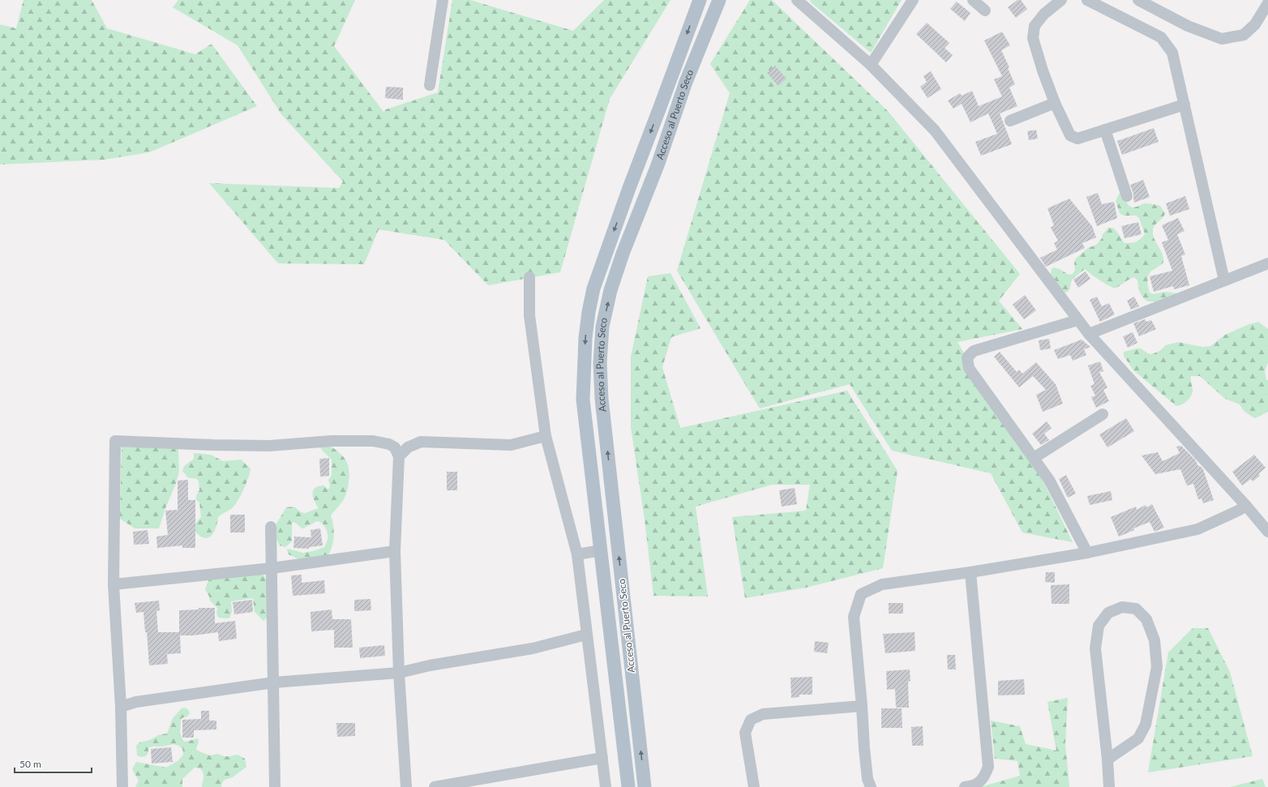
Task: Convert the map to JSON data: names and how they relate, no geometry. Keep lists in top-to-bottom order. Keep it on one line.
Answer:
{"streets":{"main road":["Acceso al Puerto Seco"]},"scale_bar":"50 m"}
